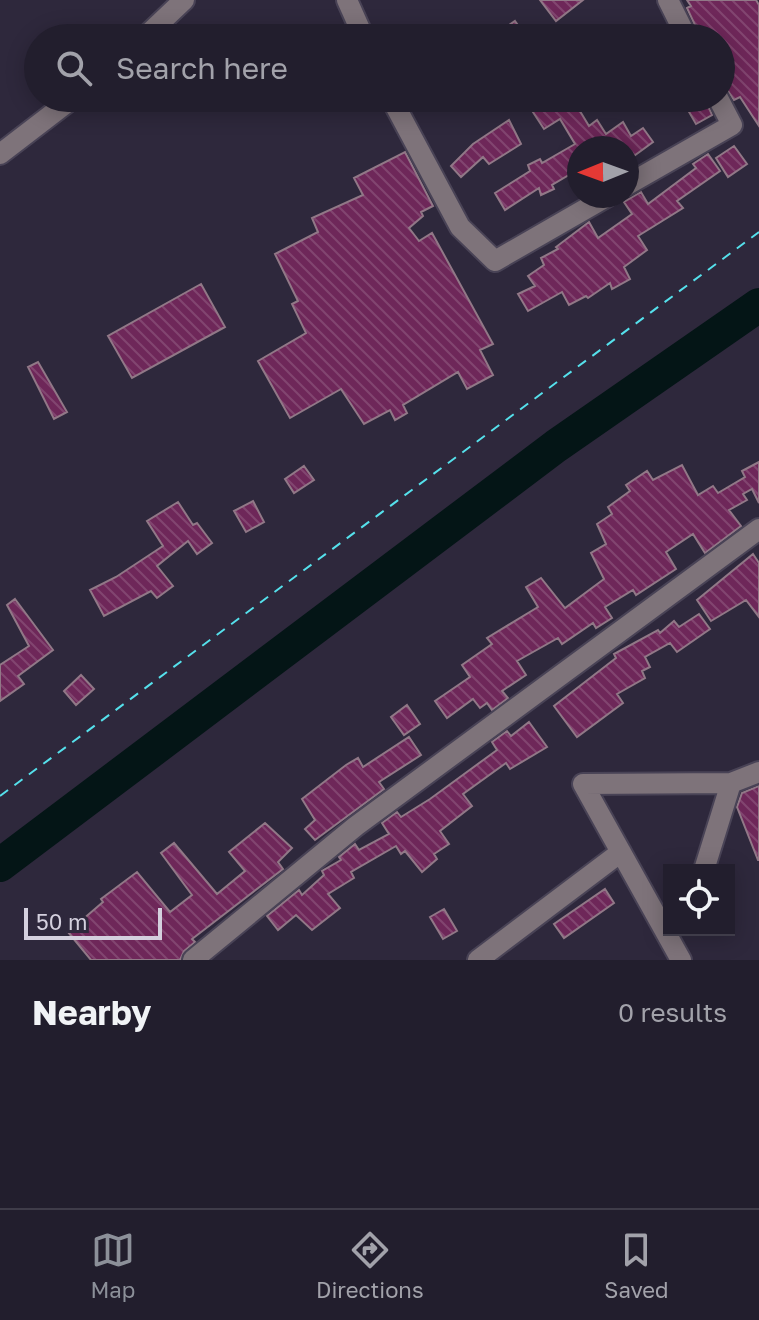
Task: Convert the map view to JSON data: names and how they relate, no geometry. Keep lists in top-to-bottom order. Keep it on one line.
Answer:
{"scale_bar":"50 m","north":"left","page":{"search":"Search here","scale":"50 m","heading":["Nearby","0 results"],"nav":["Map","Directions","Saved"]}}
